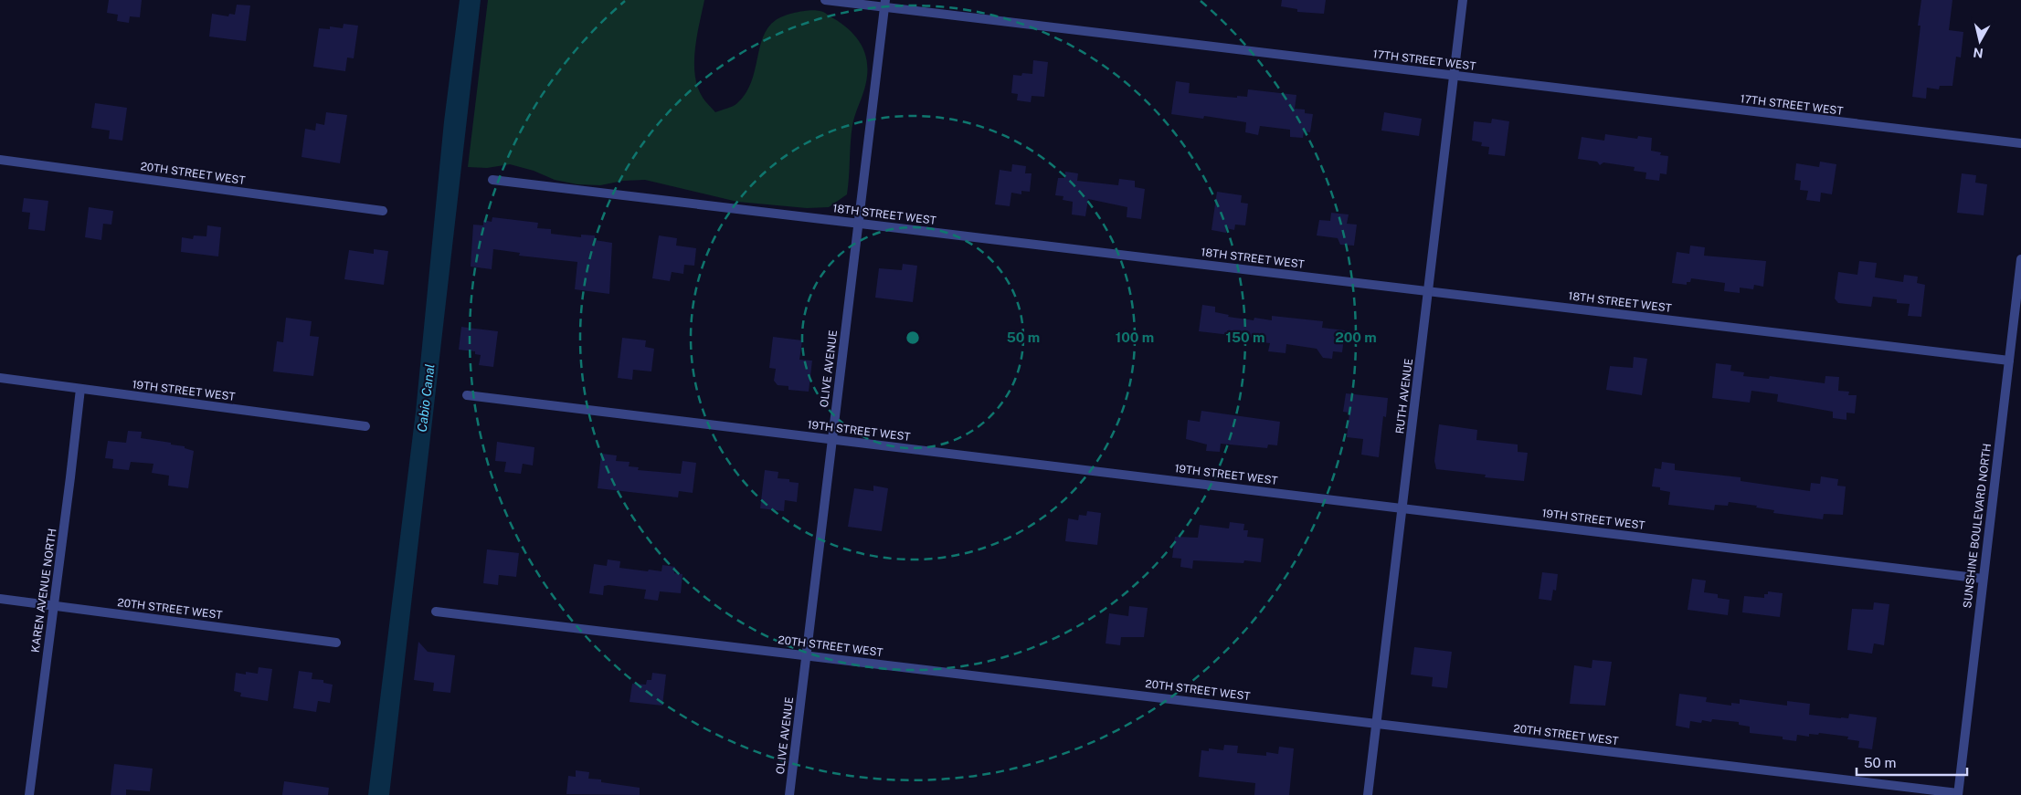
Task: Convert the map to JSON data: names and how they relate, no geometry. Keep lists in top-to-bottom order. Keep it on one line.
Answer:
{"streets":{"street":["17TH STREET WEST","20TH STREET WEST","18TH STREET WEST","OLIVE AVENUE","19TH STREET WEST","RUTH AVENUE","SUNSHINE BOULEVARD NORTH","KAREN AVENUE NORTH"]},"crossings":[["17TH STREET WEST","OLIVE AVENUE"],["17TH STREET WEST","RUTH AVENUE"],["20TH STREET WEST","OLIVE AVENUE"],["20TH STREET WEST","RUTH AVENUE"],["20TH STREET WEST","SUNSHINE BOULEVARD NORTH"],["20TH STREET WEST","KAREN AVENUE NORTH"],["18TH STREET WEST","OLIVE AVENUE"],["18TH STREET WEST","RUTH AVENUE"],["18TH STREET WEST","SUNSHINE BOULEVARD NORTH"],["OLIVE AVENUE","19TH STREET WEST"],["19TH STREET WEST","RUTH AVENUE"],["19TH STREET WEST","SUNSHINE BOULEVARD NORTH"],["19TH STREET WEST","KAREN AVENUE NORTH"]],"water":["Cabio Canal"],"scale_bar":"50 m","north":"bottom","rings":["50 m","100 m","150 m","200 m"]}
